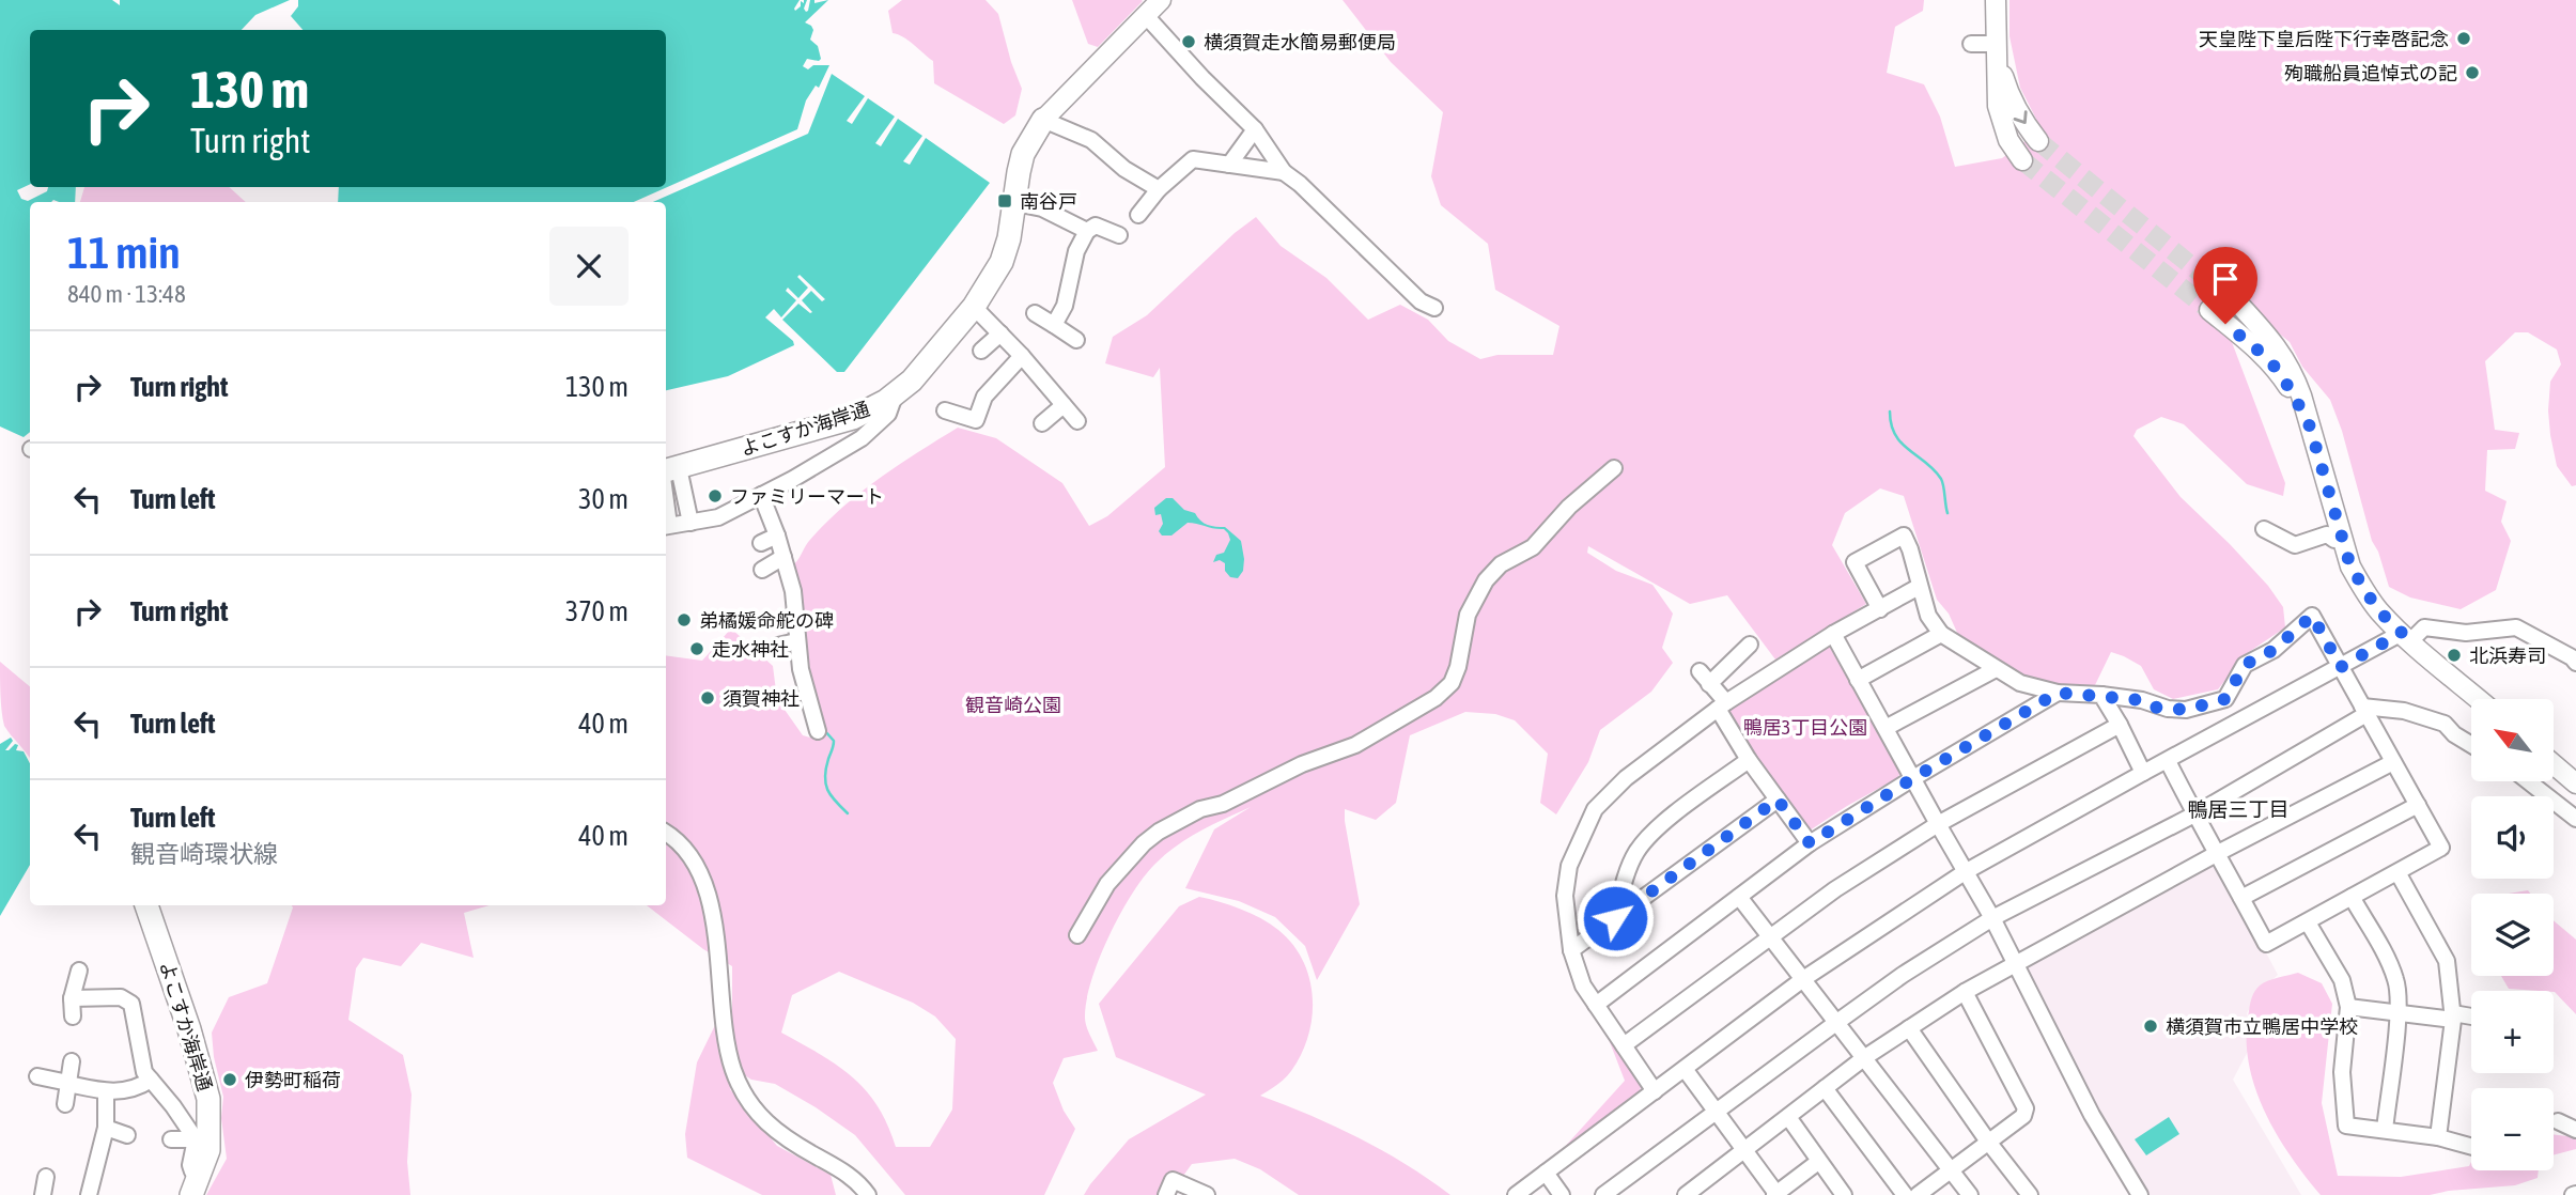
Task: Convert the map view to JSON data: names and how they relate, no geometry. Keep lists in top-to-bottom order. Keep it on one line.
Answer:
{"streets":{"highway":["よこすか海岸通"]},"districts":["鴨居三丁目"],"parks":["観音崎公園","鴨居3丁目公園"],"places":{"other":["天皇陛下皇后陛下行幸啓記念","横須賀走水簡易郵便局","殉職船員追悼式の記","ファミリーマート","弟橘媛命舵の碑","走水神社","北浜寿司","須賀神社","横須賀市立鴨居中学校","伊勢町稲荷"],"transit":["南谷戸"]},"north":"top left","page":{"turn":["130 m","Turn right"],"heading":["11 min","840 m · 13:48"],"list":[{"name":"Turn right","value":"130 m"},{"name":"Turn left","value":"30 m"},{"name":"Turn right","value":"370 m"},{"name":"Turn left","value":"40 m"},{"name":"Turn left","note":"観音崎環状線","value":"40 m"}],"map_buttons":["+","−"]}}
